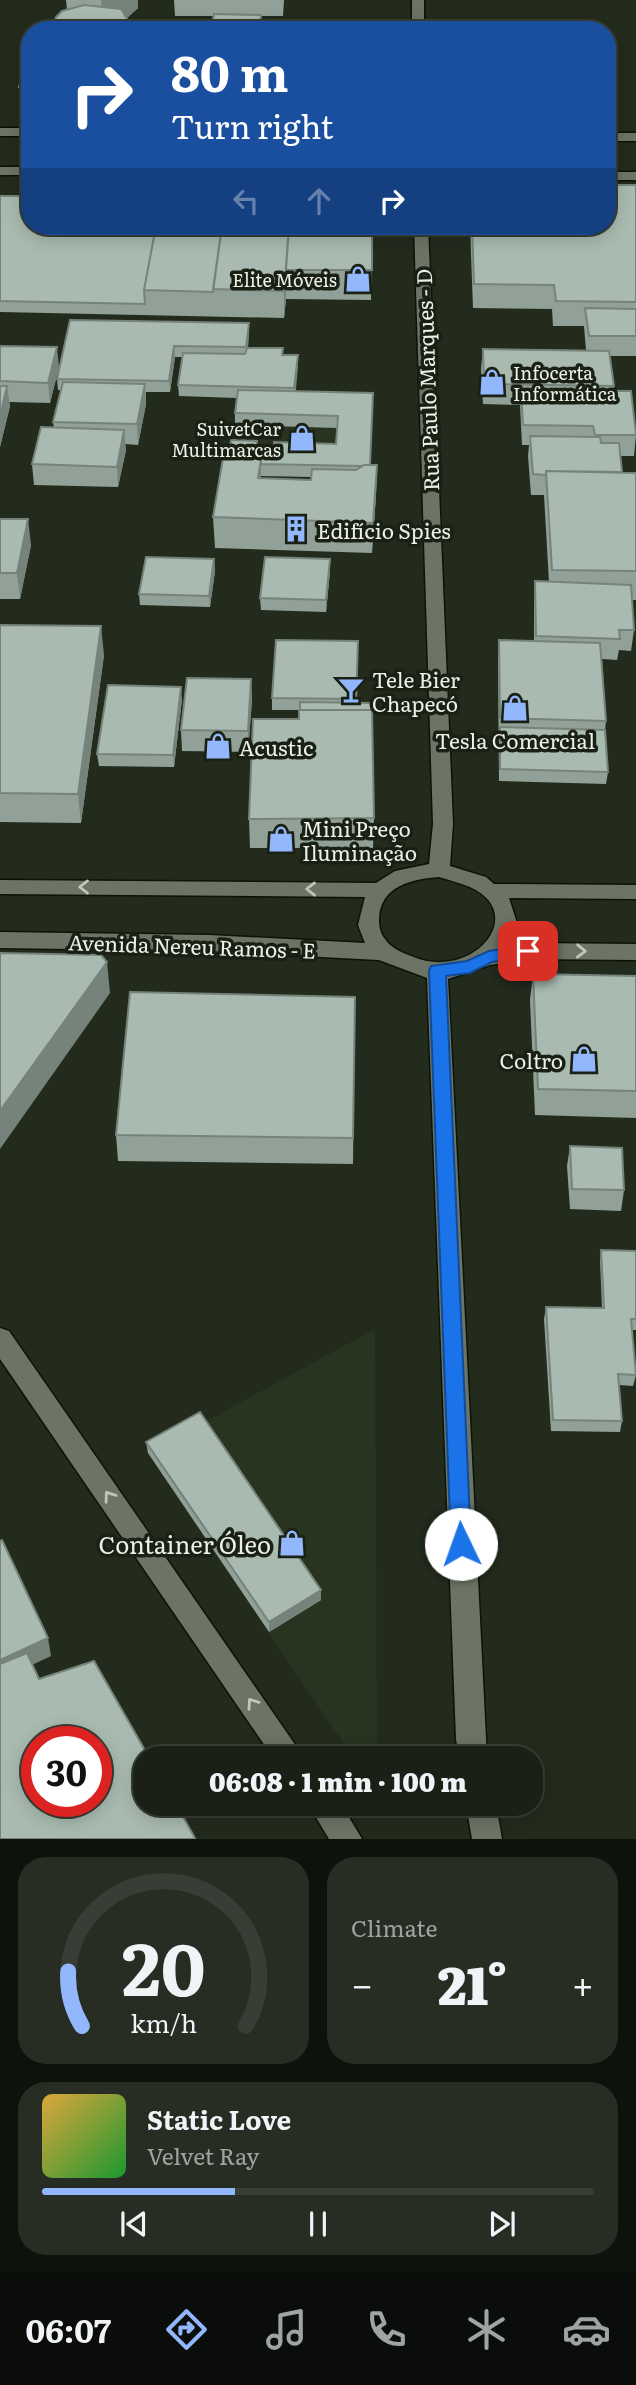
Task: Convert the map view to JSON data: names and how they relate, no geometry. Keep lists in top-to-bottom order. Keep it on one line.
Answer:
{"streets":{"street":["Rua Paulo Marques - D","Avenida Nereu Ramos - E"]},"crossings":[["Rua Paulo Marques - D","Avenida Nereu Ramos - E"]],"places":{"shop":["Elite Móveis","Infocerta Informática","SuivetCar Multimarcas","Tesla Comercial","Acustic","Mini Preço Iluminação","Coltro","Container Óleo"],"building":["Edifício Spies"],"bar":["Tele Bier Chapecó"]},"page":{"turn":["80 m","Turn right"],"limit":"30","trip":"06:08 · 1 min · 100 m","tile":"Climate","heat":["−","21°","+"],"song":["Static Love","Velvet Ray"],"tabs":"06:07","gauge":["20","km/h"]}}
